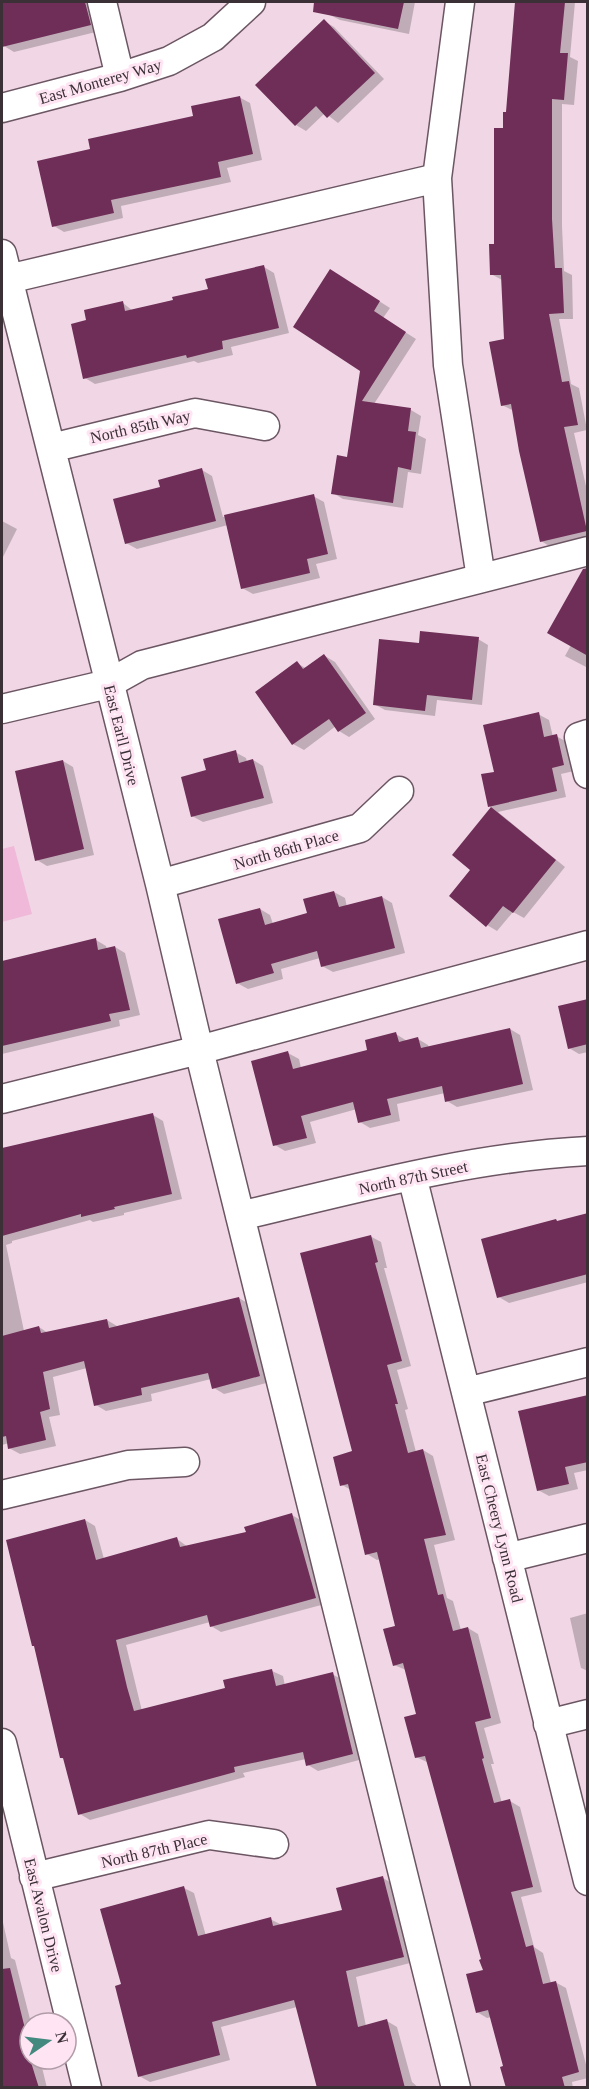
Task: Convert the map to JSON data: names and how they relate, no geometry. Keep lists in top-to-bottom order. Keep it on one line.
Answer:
{"streets":{"street":["East Monterey Way","North 85th Way","East Earll Drive","North 86th Place","North 87th Street","East Cheery Lynn Road","North 87th Place","East Avalon Drive"]},"crossings":[["North 85th Way","East Earll Drive"],["East Earll Drive","North 86th Place"],["East Earll Drive","North 87th Street"],["North 87th Street","East Cheery Lynn Road"],["North 87th Place","East Avalon Drive"]],"north":"right"}
